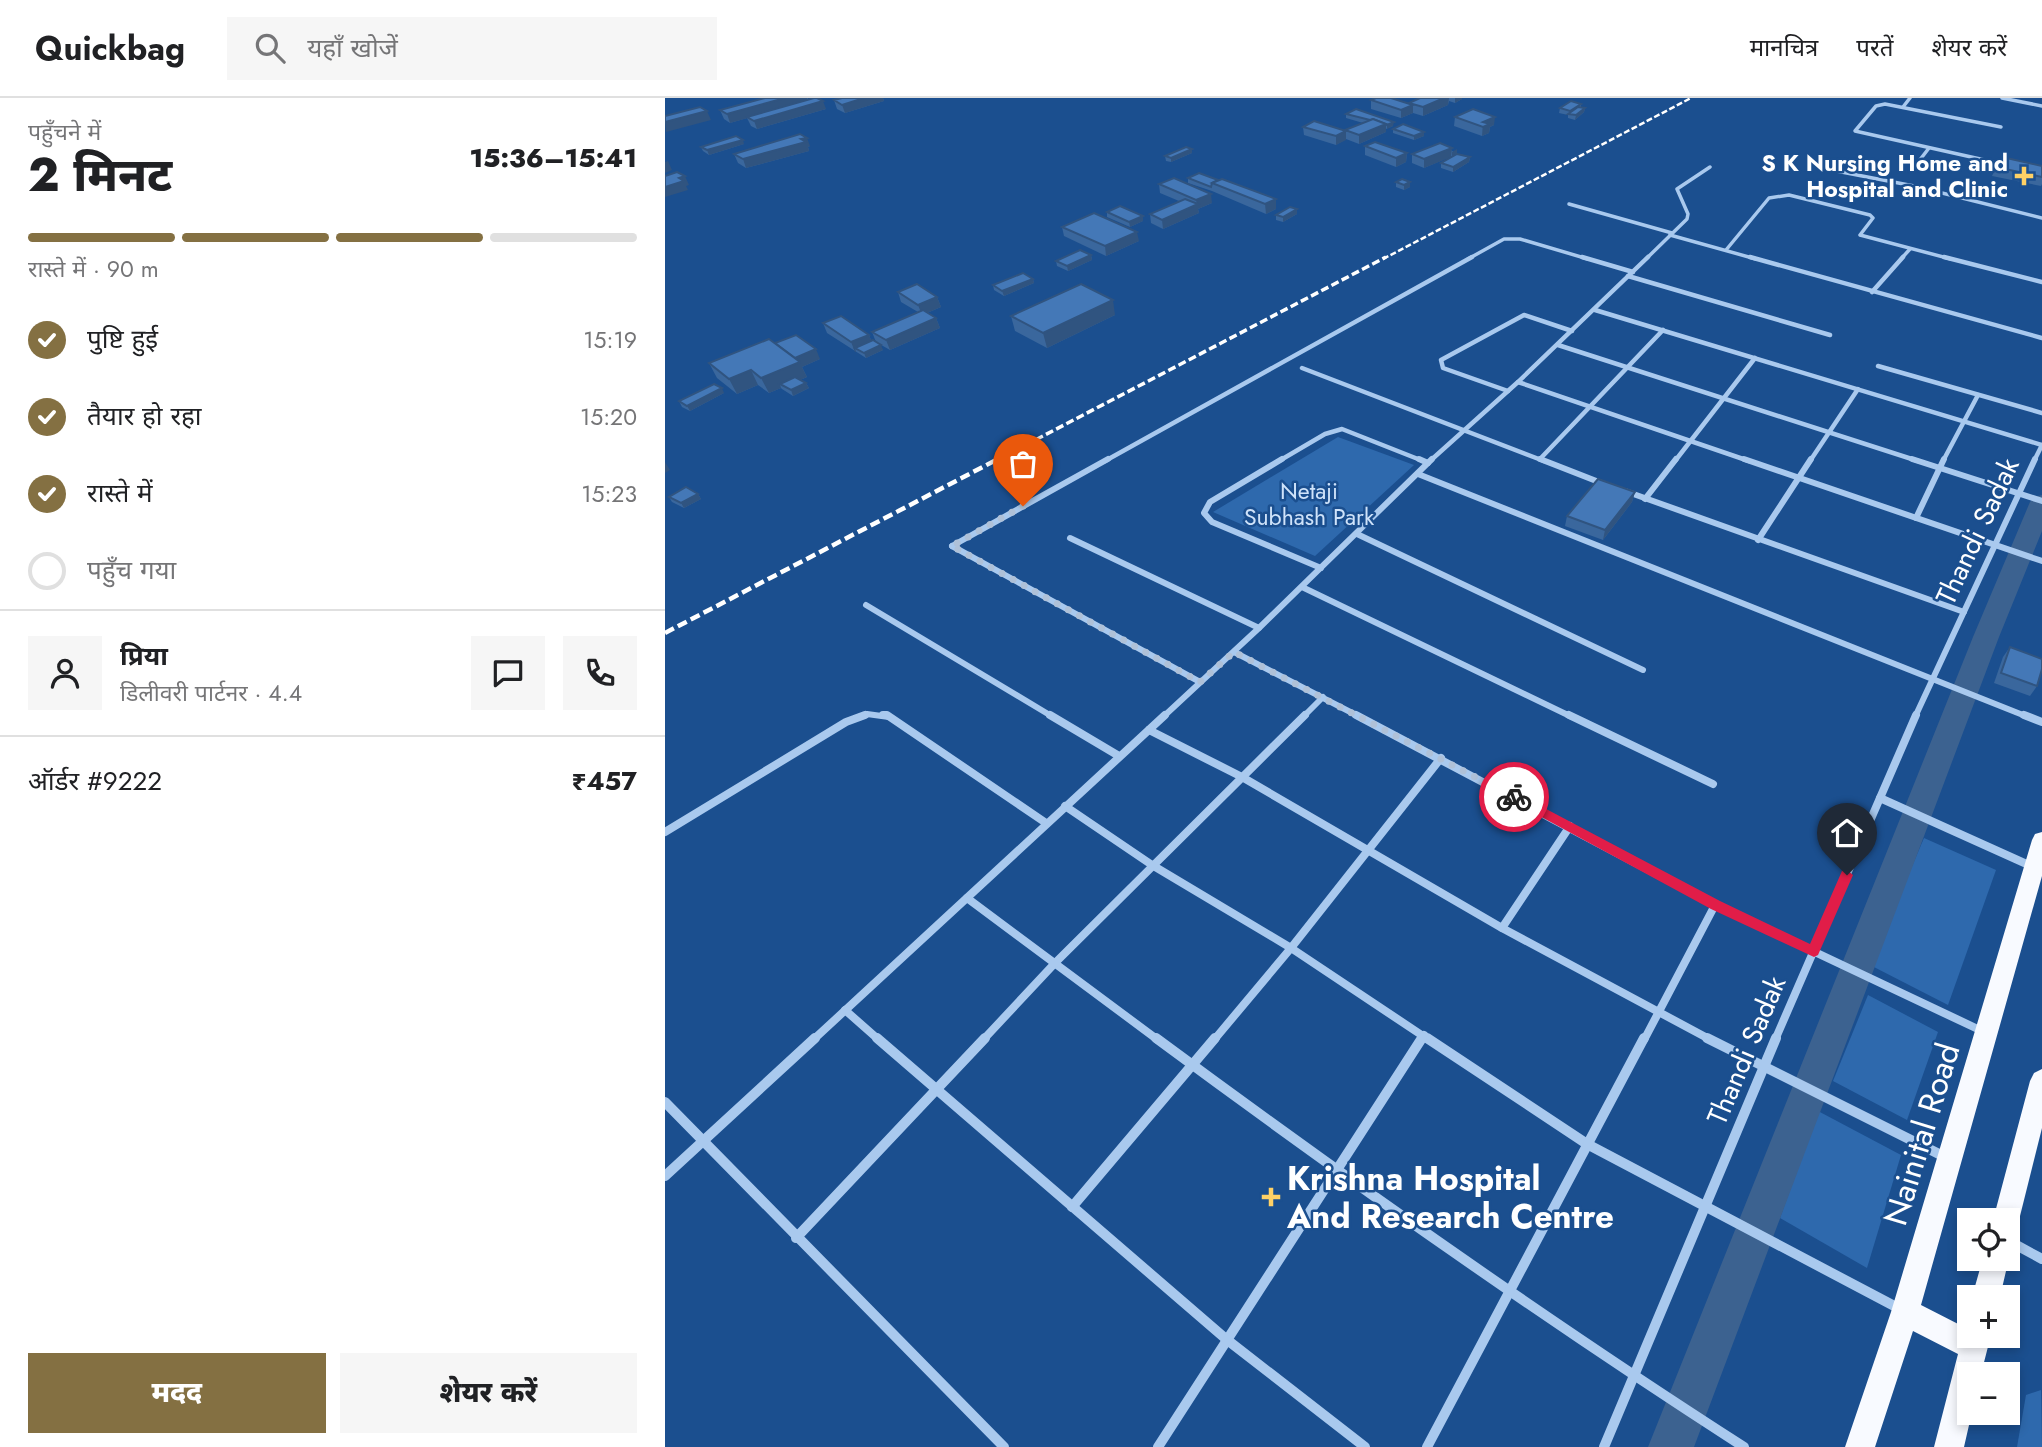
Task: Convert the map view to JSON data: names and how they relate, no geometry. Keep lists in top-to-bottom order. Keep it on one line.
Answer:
{"streets":{"highway":["Nainital Road"],"street":["Thandi Sadak"]},"parks":["Netaji Subhash Park"],"places":{"health":["S K Nursing Home and Hospital and Clinic","Krishna Hospital And Research Centre"]},"page":{"header":"Quickbag","search":"यहाँ खोजें","nav":["मानचित्र","परतें","शेयर करें"],"heading":["2 मिनट","पहुँचने में","15:36–15:41"],"panel":["प्रिया","डिलीवरी पार्टनर · 4.4","ऑर्डर #9222","₹457"],"bar":"रास्ते में · 90 m","list":[["पुष्टि हुई","15:19"],["तैयार हो रहा","15:20"],["रास्ते में","15:23"],"पहुँच गया"],"map_buttons":["+","−"],"buttons":["मदद","शेयर करें"]}}
